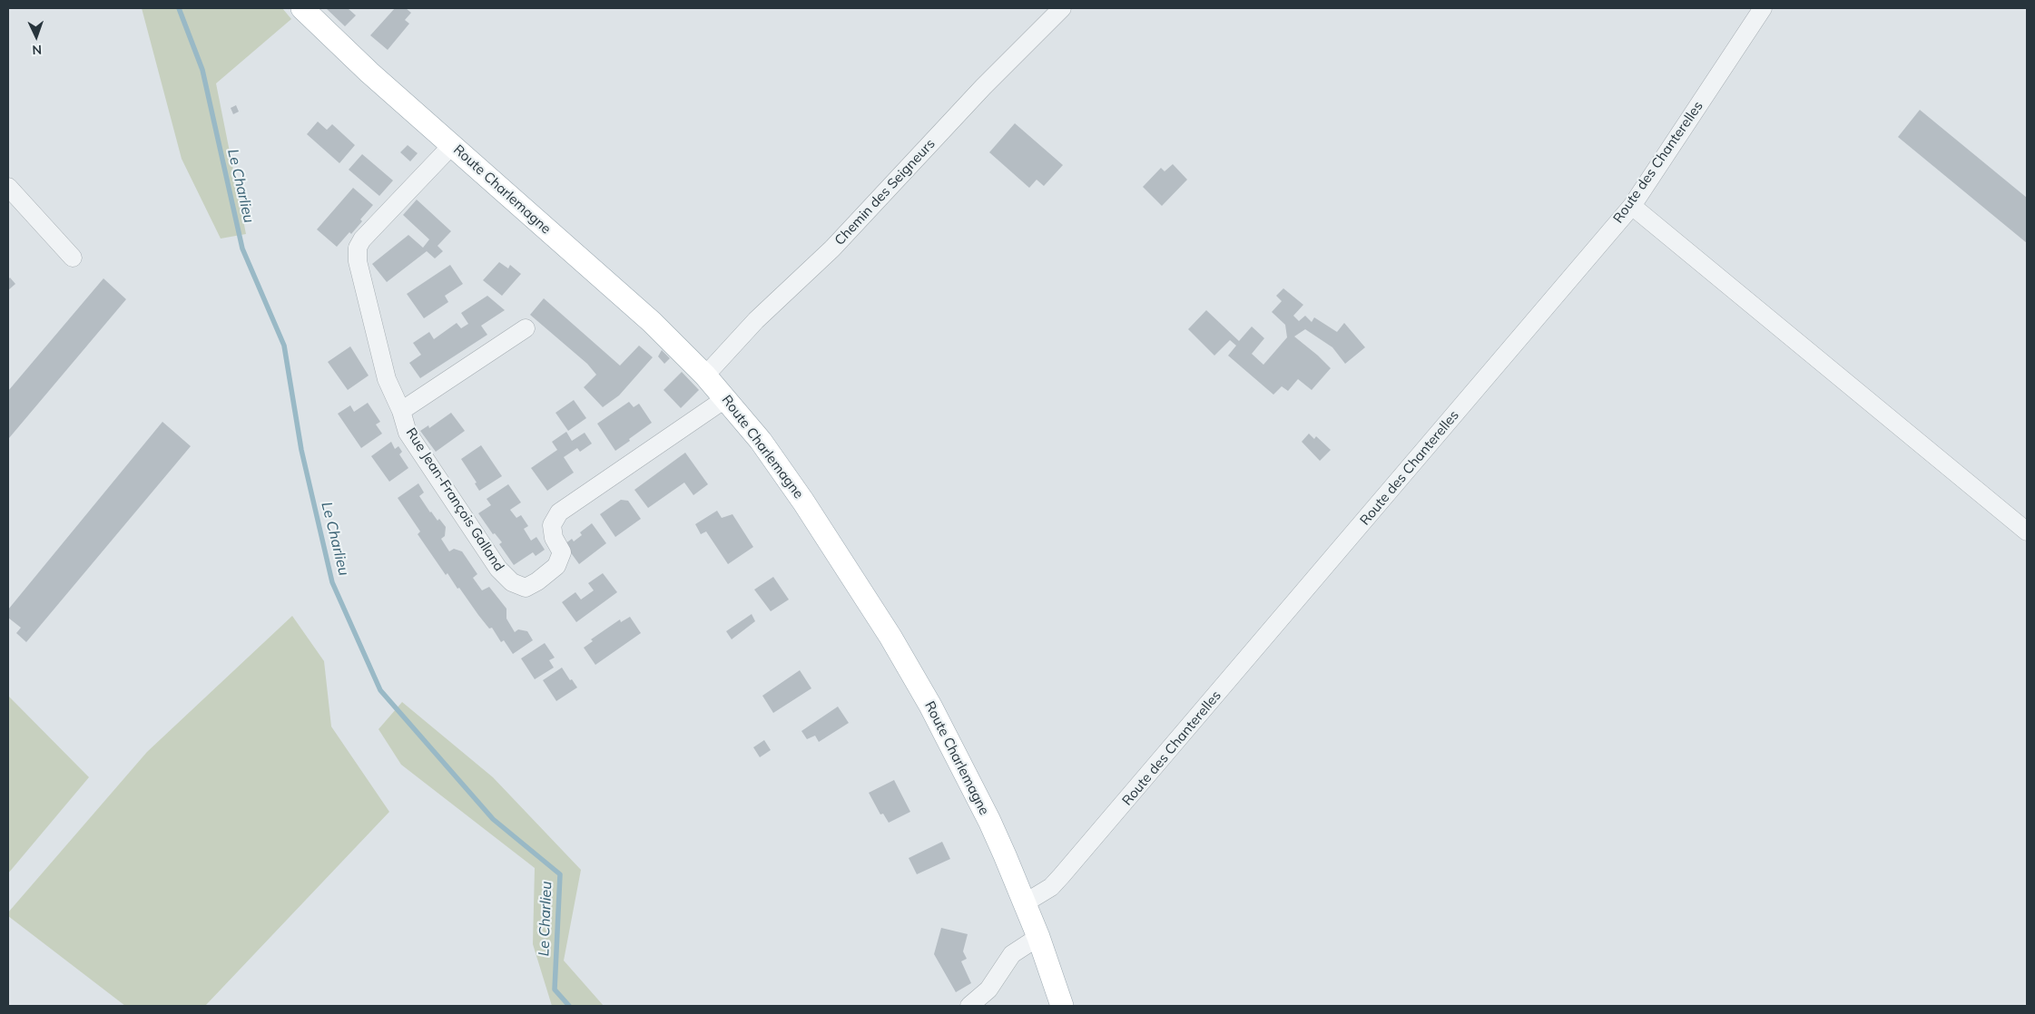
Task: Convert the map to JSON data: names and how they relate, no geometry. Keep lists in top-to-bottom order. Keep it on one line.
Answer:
{"streets":{"main road":["Route Charlemagne"],"street":["Route des Chanterelles","Chemin des Seigneurs","Rue Jean-François Galland"]},"crossings":[["Route des Chanterelles","Route Charlemagne"],["Route Charlemagne","Chemin des Seigneurs"],["Route Charlemagne","Rue Jean-François Galland"]],"water":["Le Charlieu"],"north":"bottom"}
